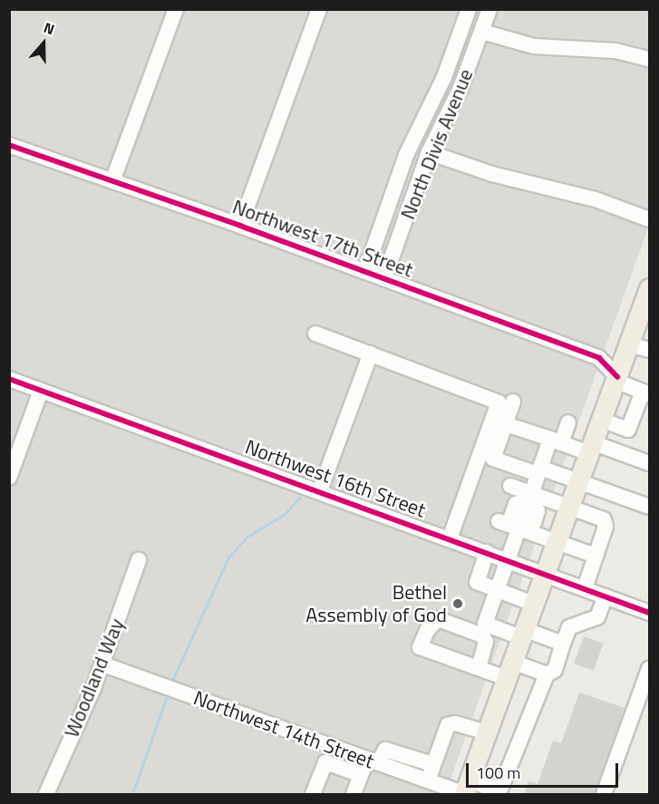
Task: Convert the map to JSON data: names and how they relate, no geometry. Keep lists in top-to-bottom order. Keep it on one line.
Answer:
{"streets":{"street":["North Divis Avenue","Northwest 17th Street","Northwest 16th Street","Woodland Way","Northwest 14th Street"]},"crossings":[["North Divis Avenue","Northwest 17th Street"],["Woodland Way","Northwest 14th Street"]],"places":["Bethel Assembly of God"],"scale_bar":"100 m","north":"top"}
